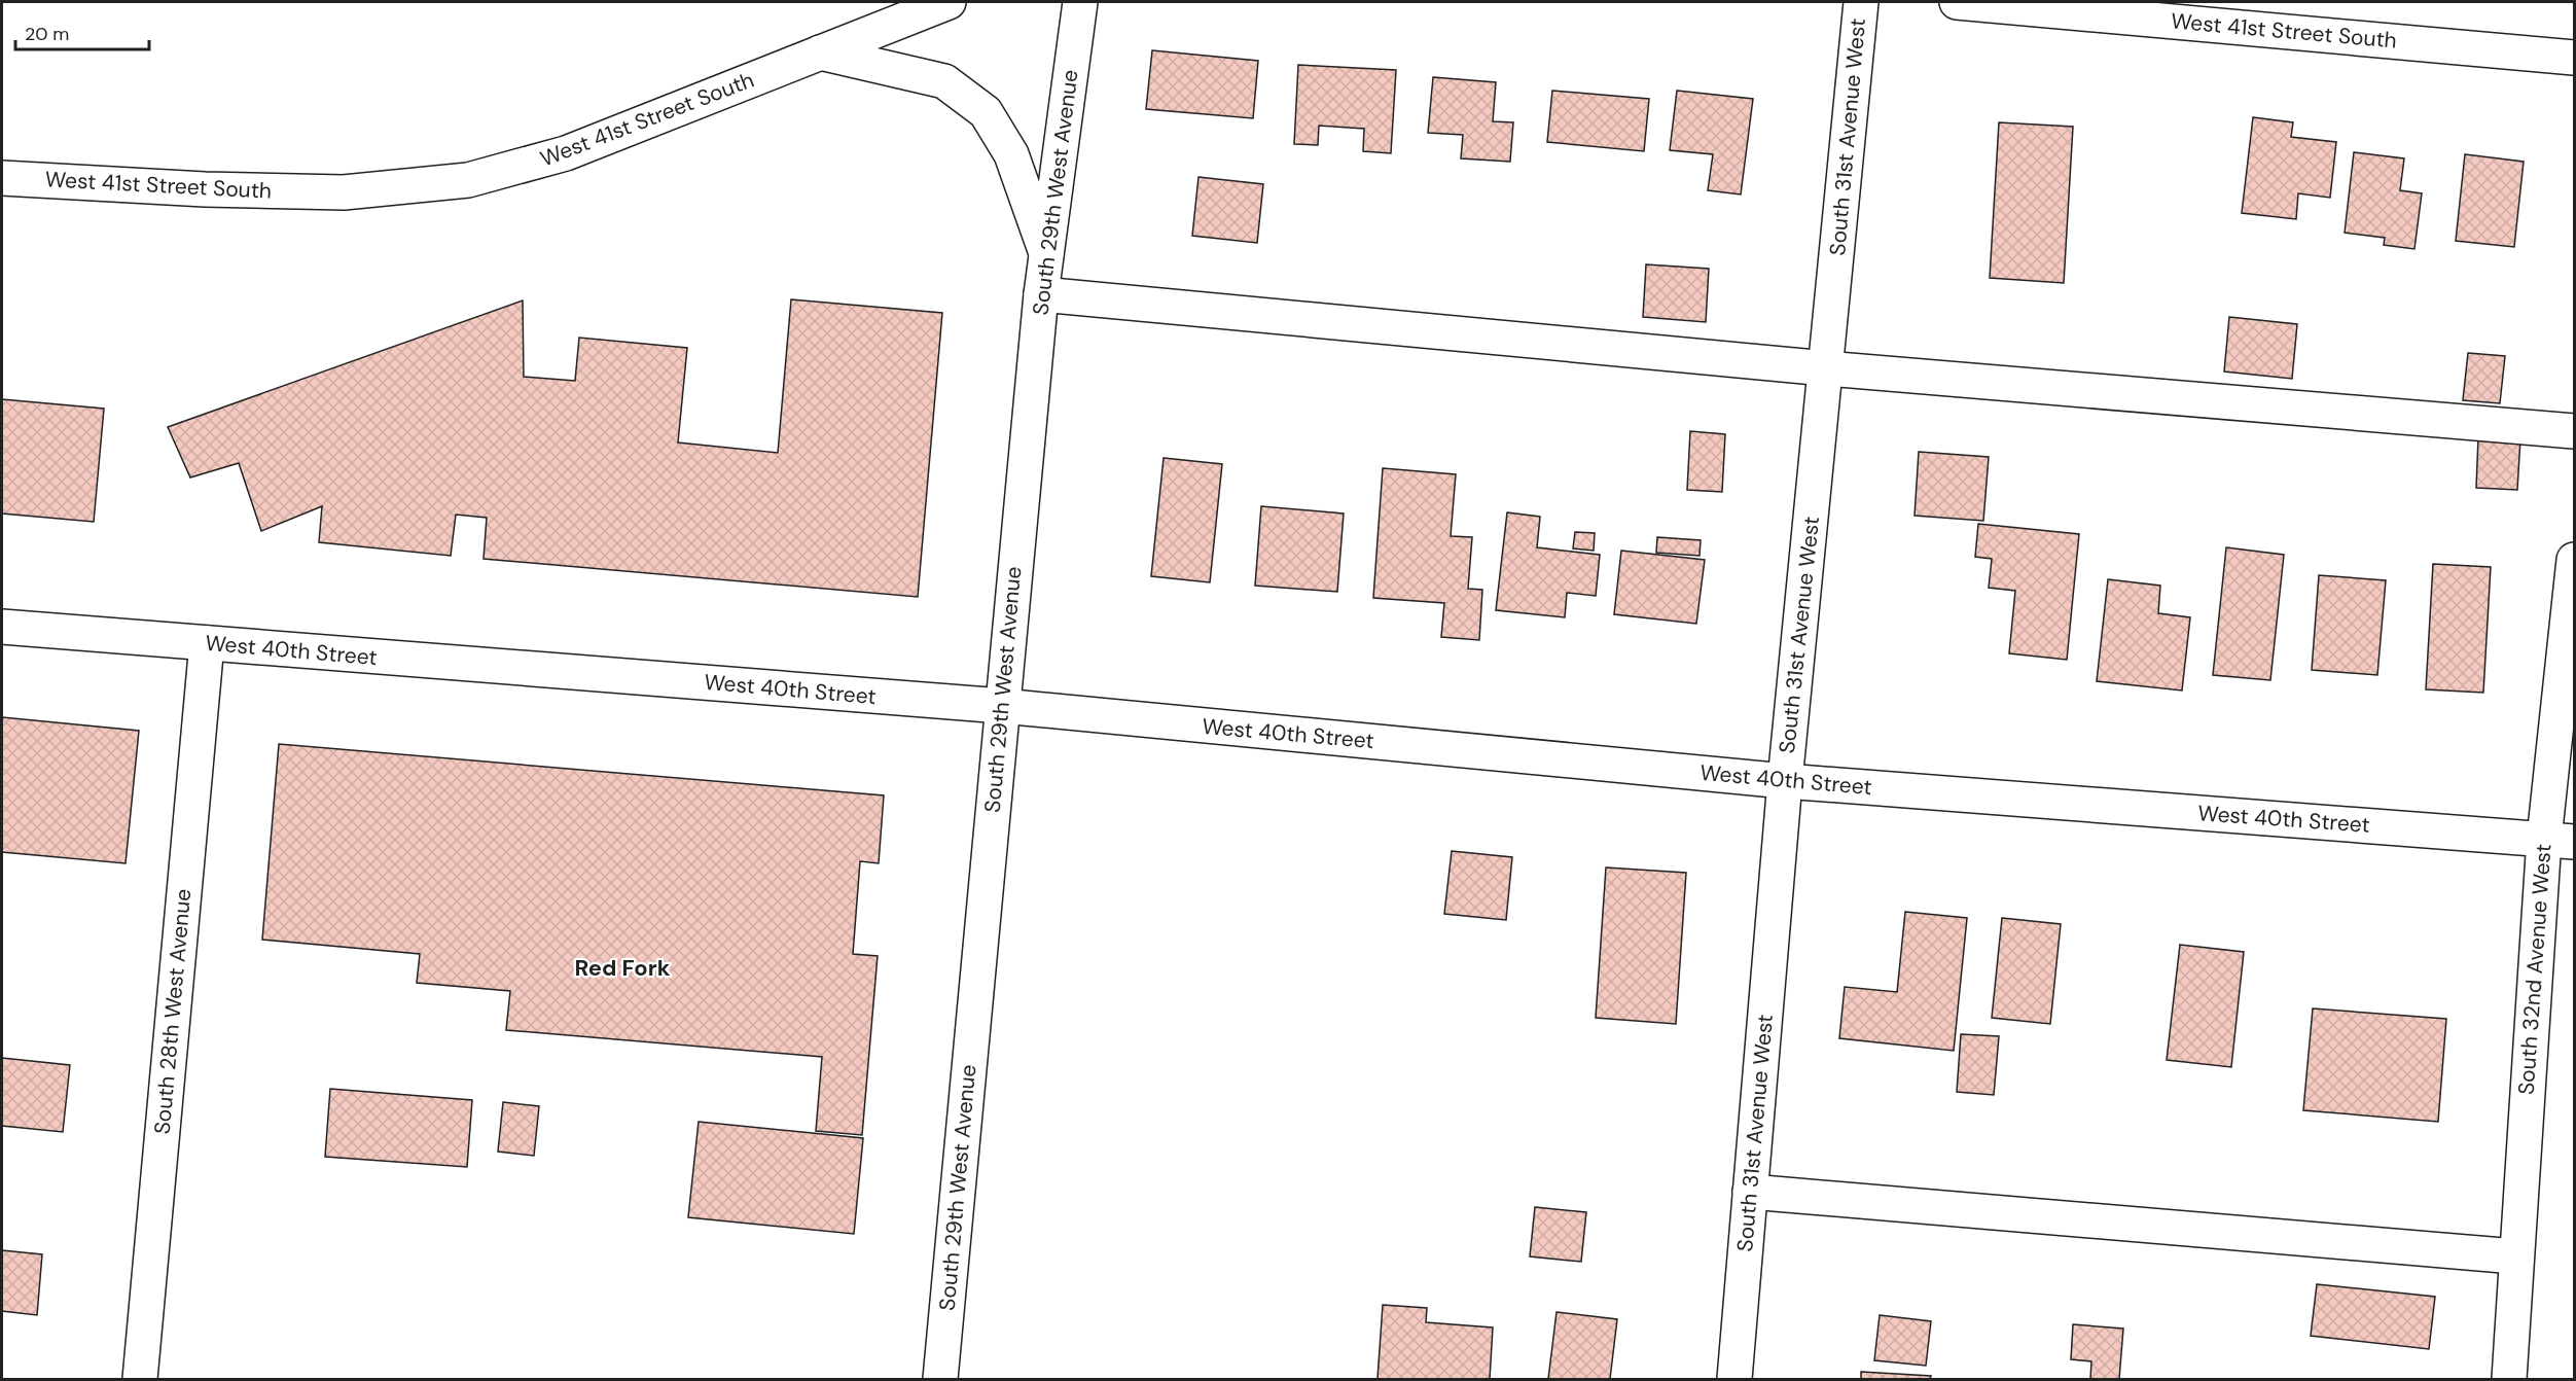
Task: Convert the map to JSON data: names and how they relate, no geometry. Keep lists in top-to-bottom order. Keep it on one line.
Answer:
{"streets":{"street":["West 41st Street South","South 31st Avenue West","South 29th West Avenue","West 40th Street","South 32nd Avenue West","South 28th West Avenue"]},"crossings":[["South 31st Avenue West","West 40th Street"],["South 29th West Avenue","West 40th Street"],["West 40th Street","South 32nd Avenue West"],["West 40th Street","South 28th West Avenue"]],"districts":["Red Fork"],"scale_bar":"20 m"}
